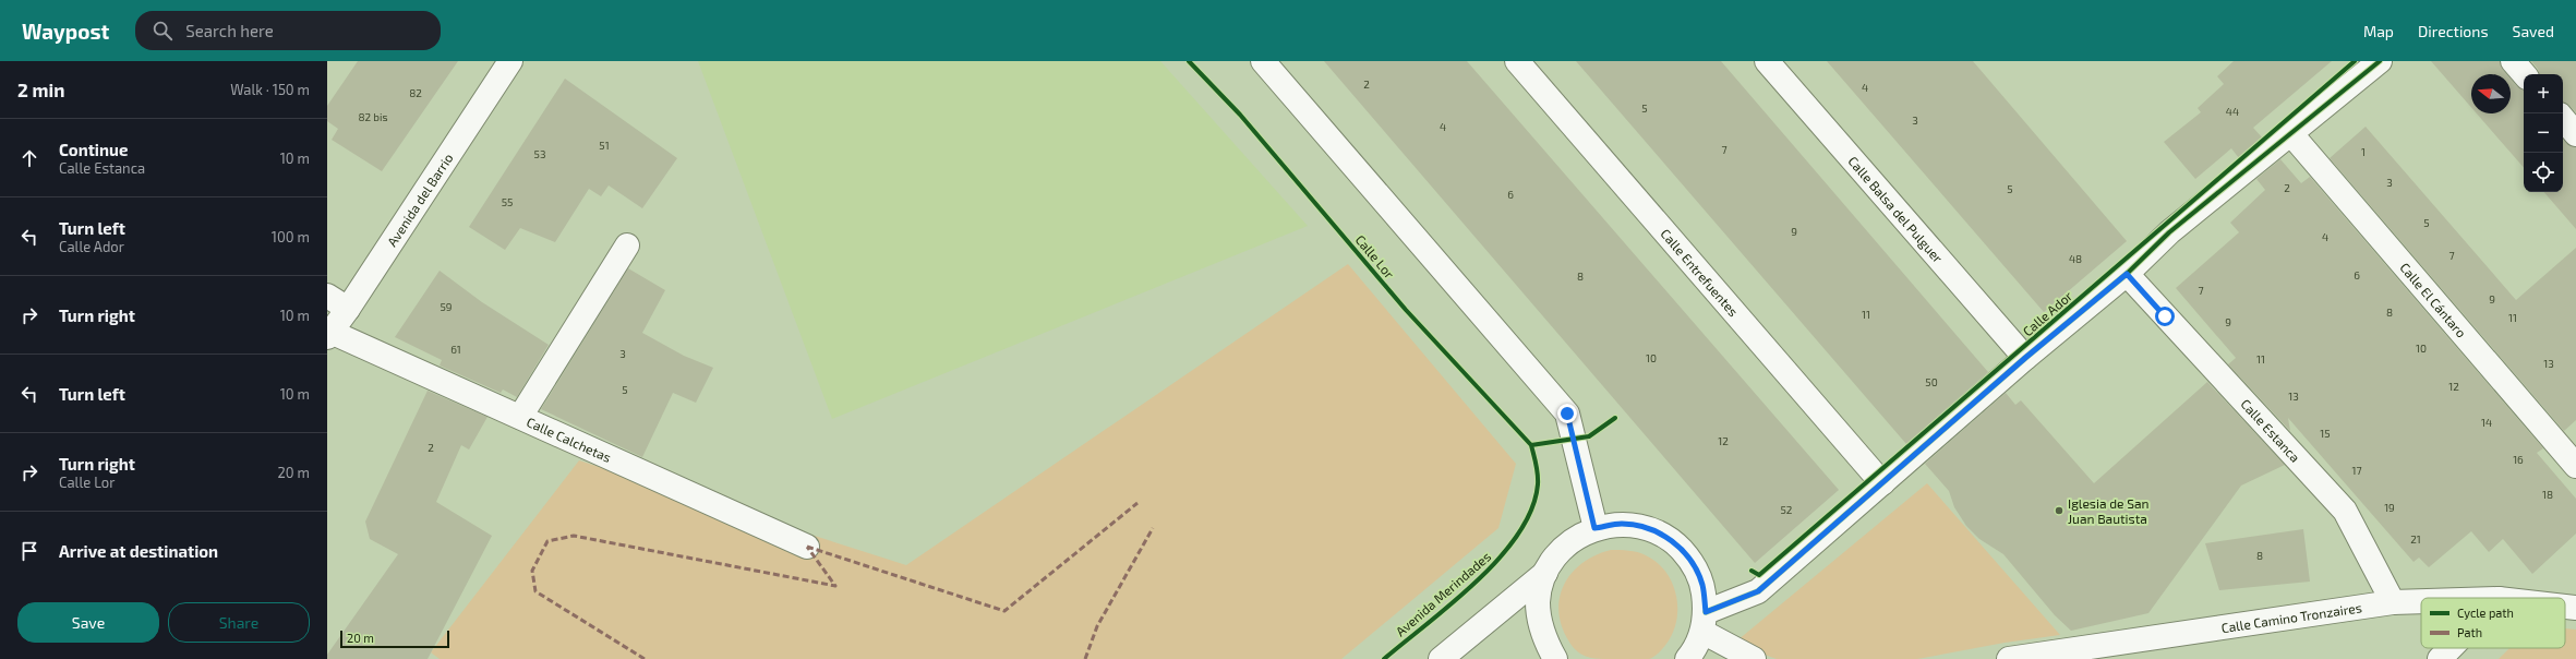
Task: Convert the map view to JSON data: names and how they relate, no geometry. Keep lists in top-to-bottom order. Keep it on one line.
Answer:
{"streets":{"street":["Avenida del Barrio","Calle Balsa del Pulguer","Calle Entrefuentes","Calle El Cántaro","Calle Ador","Calle Estanca","Calle Calchetas","Calle Camino Tronzaires"],"cycle path":["Calle Lor"]},"crossings":[["Avenida del Barrio","Calle Calchetas"],["Calle Balsa del Pulguer","Calle Ador"],["Calle Entrefuentes","Calle Ador"],["Calle El Cántaro","Calle Ador"],["Calle Ador","Calle Estanca"],["Calle Estanca","Calle Camino Tronzaires"]],"places":["Iglesia de San Juan Bautista"],"house_numbers":["2","4","82","5","44","82 bis","3","4","51","7","1","53","3","2","5","6","55","5","9","4","7","48","6","8","7","9","59","8","11","11","9","10","61","3","10","11","13","50","12","5","13","14","15","12","2","16","17","18","19","52","21","8"],"legend":["Cycle path","Path"],"scale_bar":"20 m","north":"left","page":{"header":"Waypost","search":"Search here","nav":["Map","Directions","Saved"],"heading":["2 min","Walk · 150 m"],"map_buttons":["+","−"],"list":[["Continue","Calle Estanca","10 m"],["Turn left","Calle Ador","100 m"],["Turn right","10 m"],["Turn left","10 m"],["Turn right","Calle Lor","20 m"],"Arrive at destination"],"buttons":["Save","Share"],"scale":"20 m"}}
